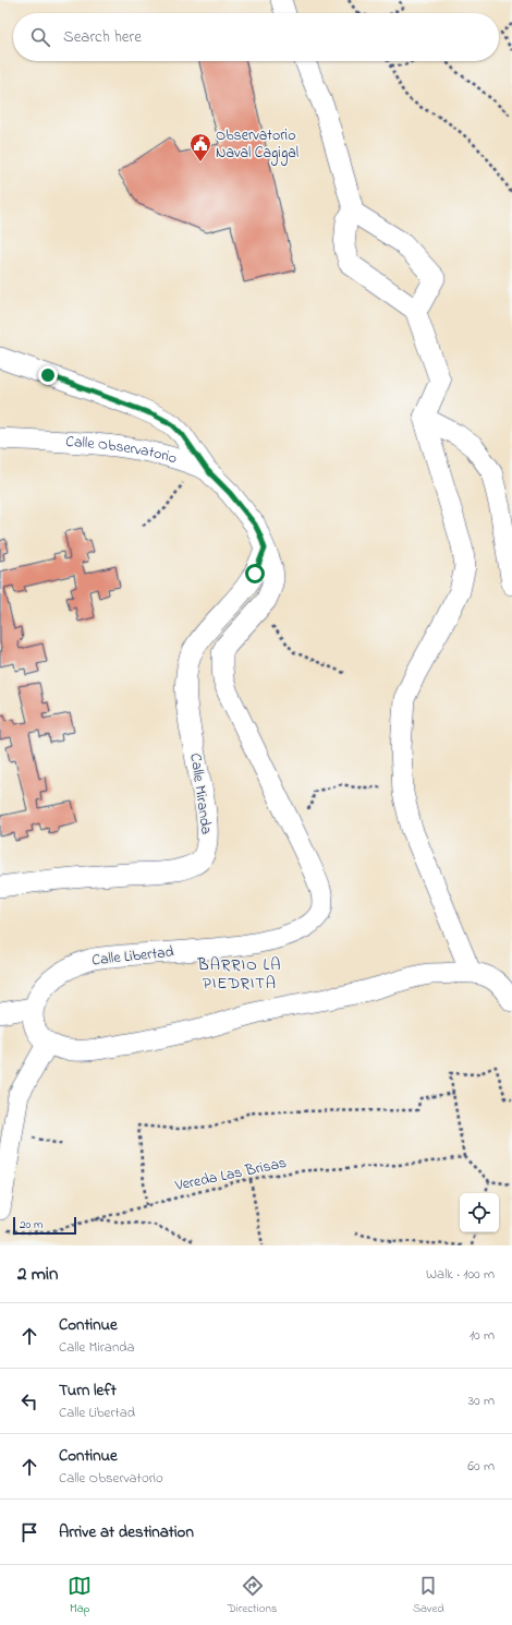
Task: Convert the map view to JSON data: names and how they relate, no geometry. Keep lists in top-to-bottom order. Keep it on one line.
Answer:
{"streets":{"street":["Calle Observatorio","Calle Miranda","Calle Libertad"],"path":["Vereda Las Brisas"]},"crossings":[["Calle Observatorio","Calle Libertad"],["Calle Miranda","Calle Libertad"]],"districts":["BARRIO LA PIEDRITA"],"places":{"public building":["Observatorio Naval Cagigal"]},"scale_bar":"20 m","page":{"search":"Search here","scale":"20 m","heading":["2 min","Walk · 100 m"],"list":[["Continue","Calle Miranda","10 m"],["Turn left","Calle Libertad","30 m"],["Continue","Calle Observatorio","60 m"],"Arrive at destination"],"nav":["Map","Directions","Saved"]}}
